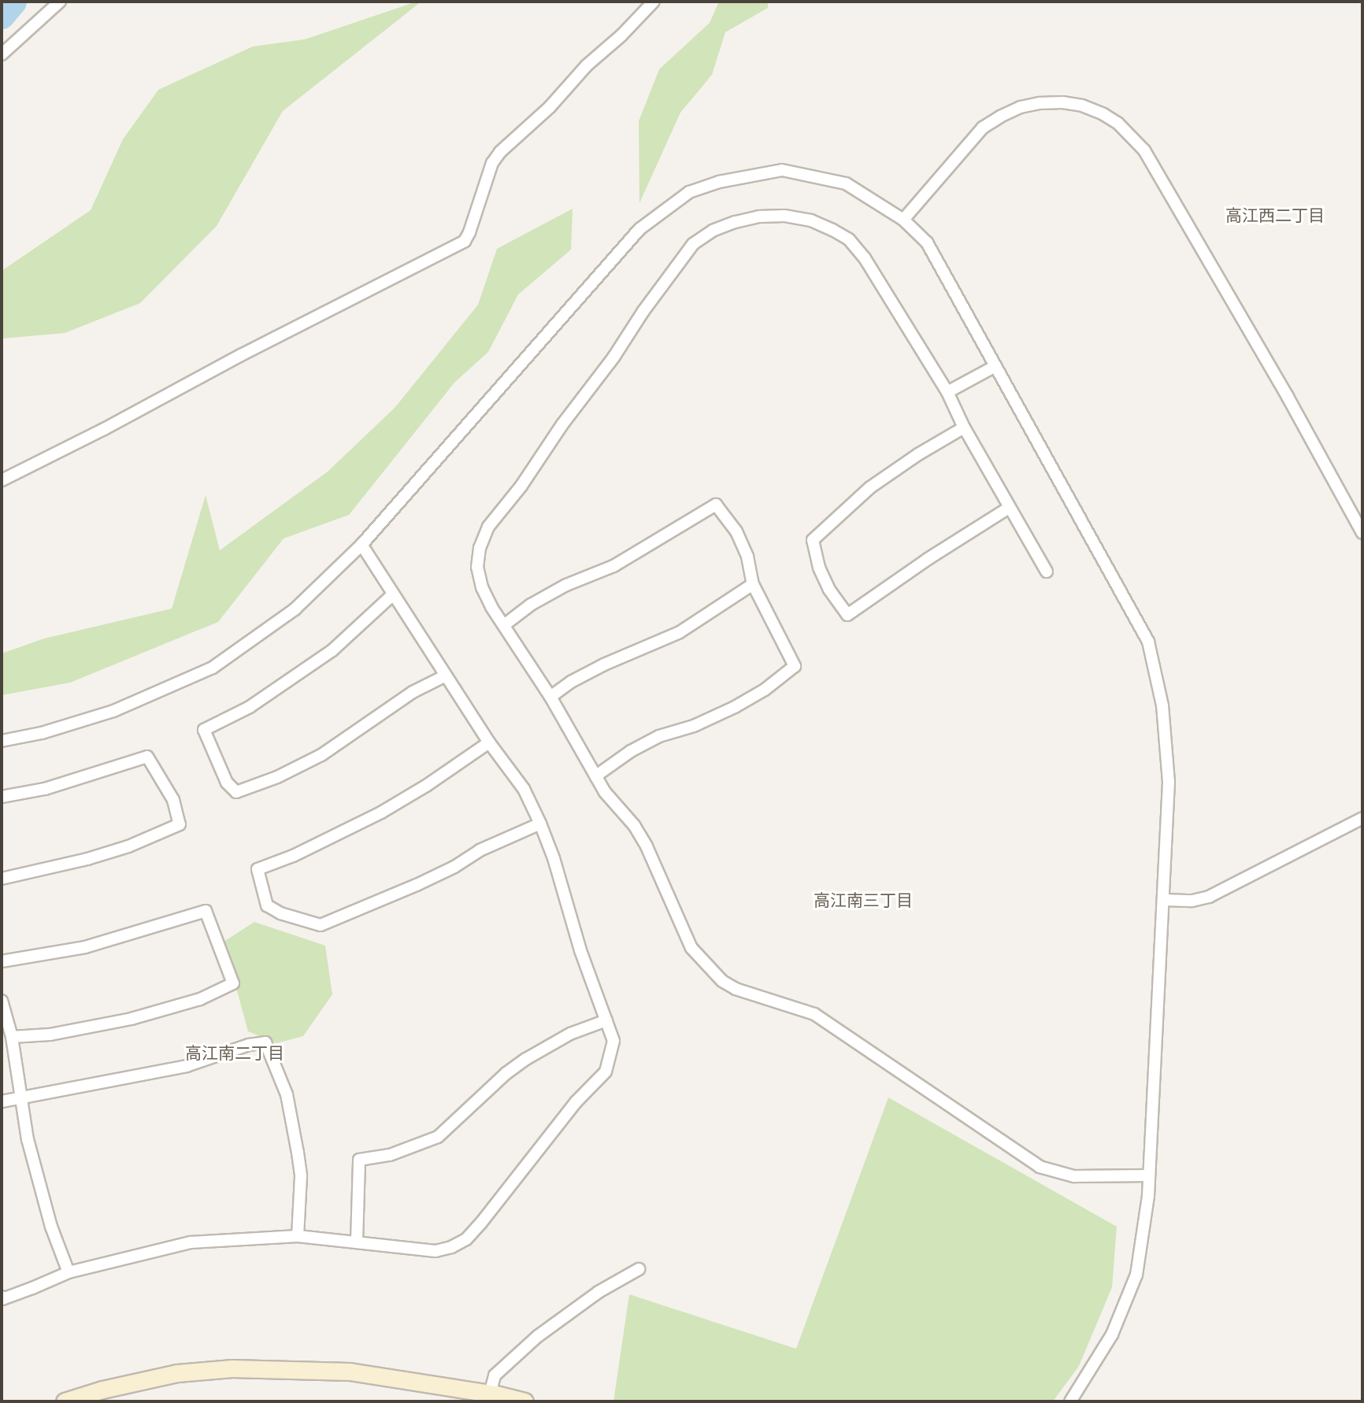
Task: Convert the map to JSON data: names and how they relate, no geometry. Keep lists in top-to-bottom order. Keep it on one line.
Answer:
{"districts":["高江西二丁目","高江南三丁目","高江南二丁目"]}
